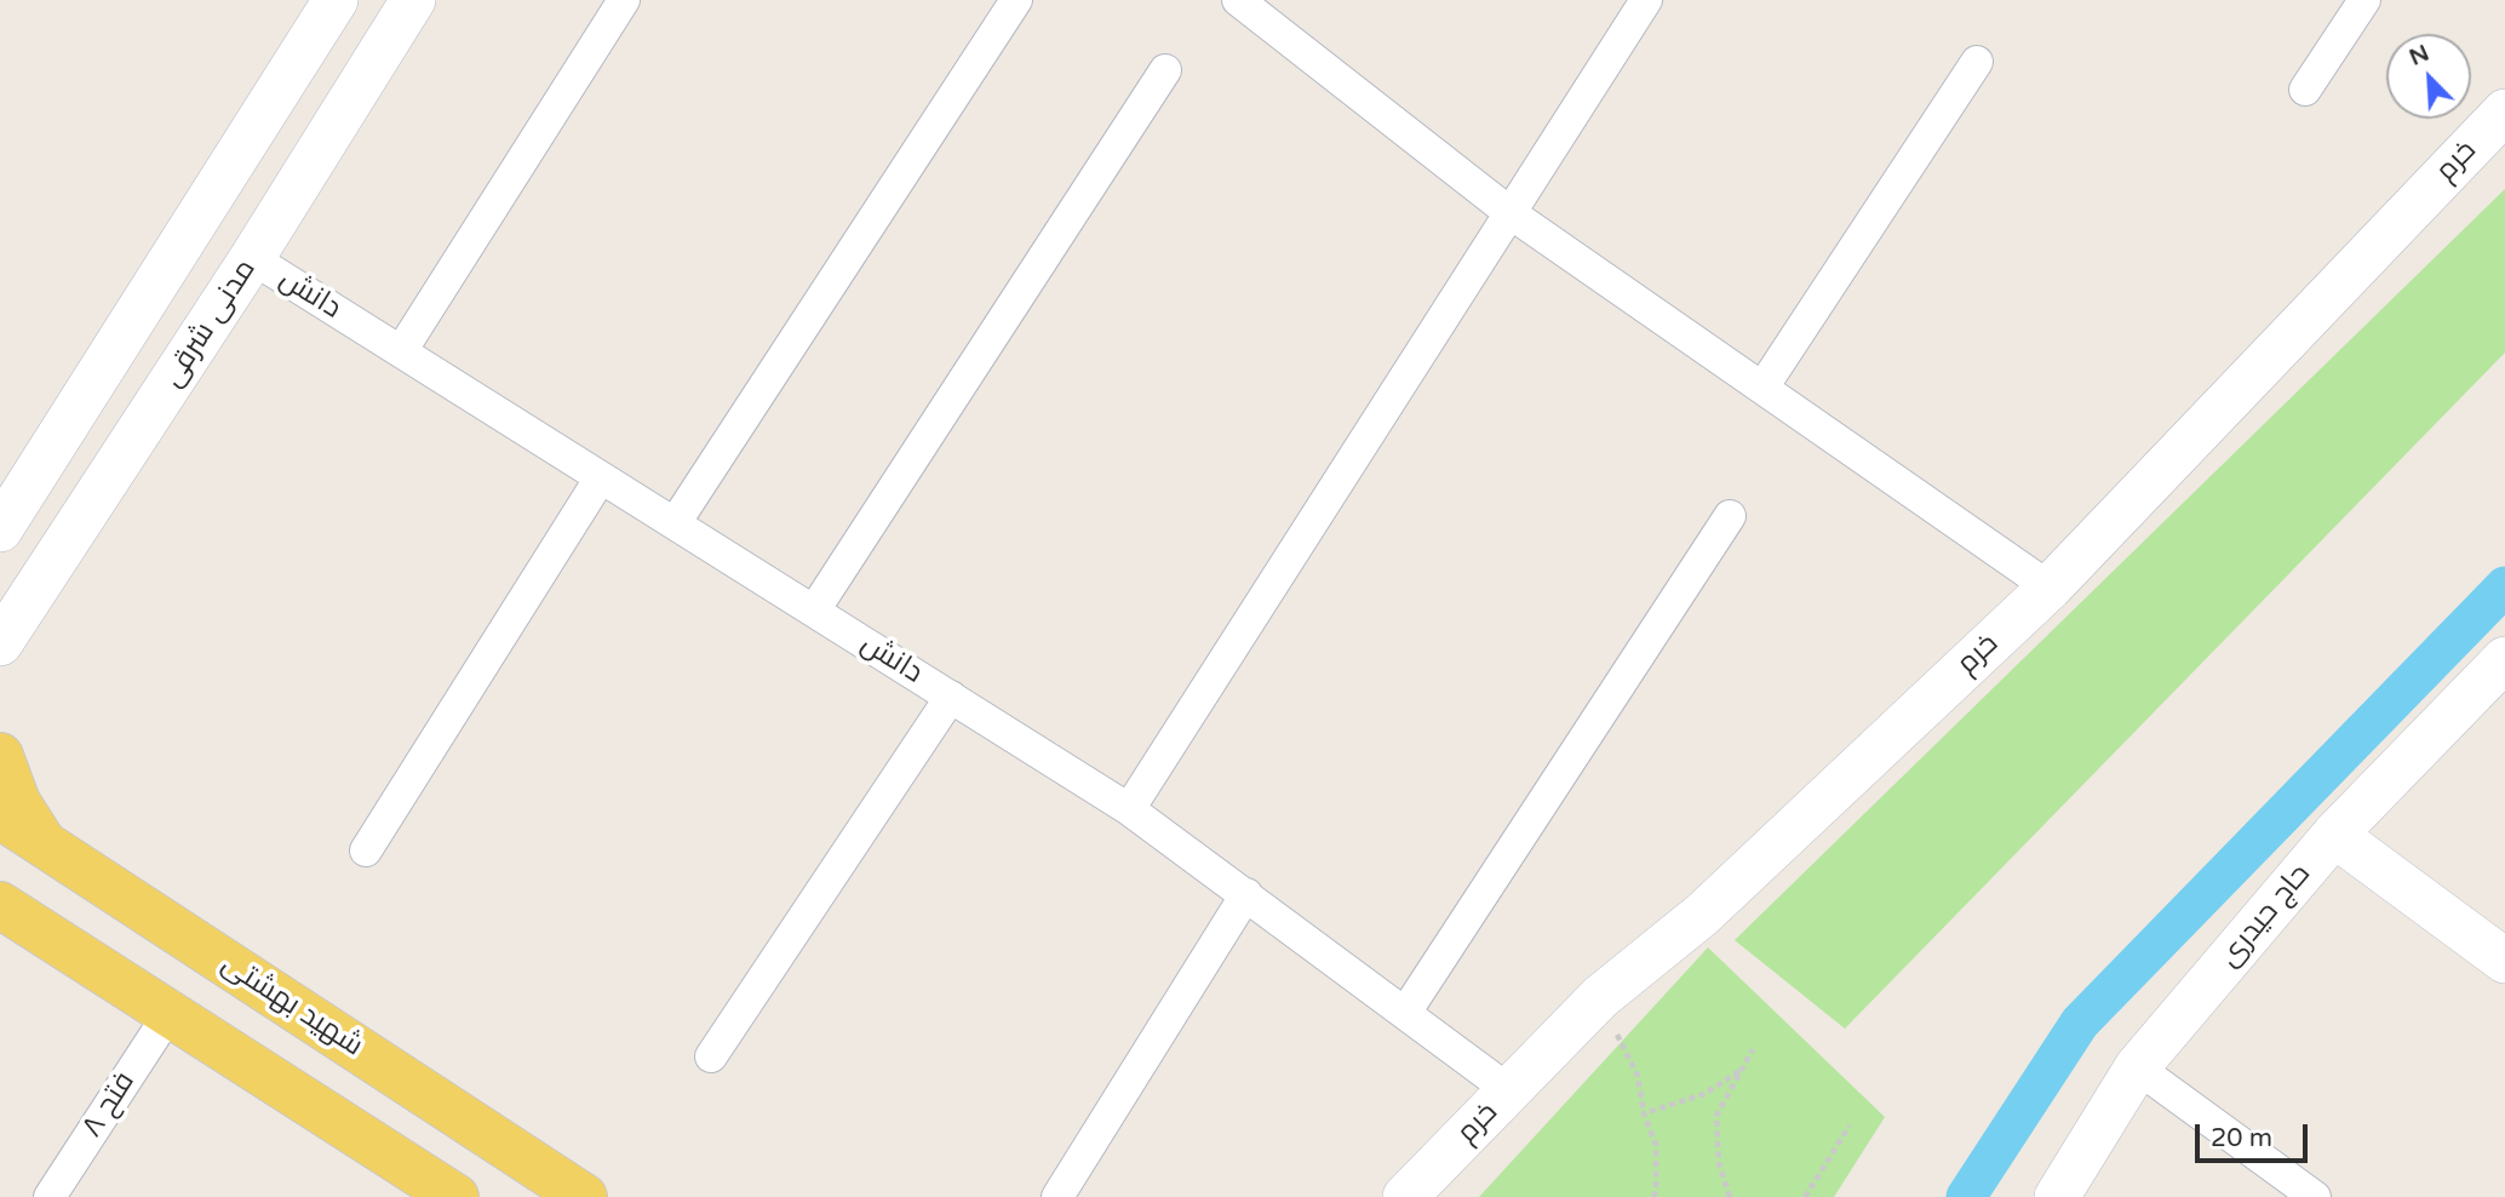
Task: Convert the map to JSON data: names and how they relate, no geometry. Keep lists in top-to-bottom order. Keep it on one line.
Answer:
{"streets":{"main road":["شهید بهشتی"],"street":["خرم","دانش","مدنی شرقی","حاج حیدری","فتح ۸"]},"crossings":[["خرم","دانش"],["دانش","مدنی شرقی"]],"scale_bar":"20 m","north":"top left"}
